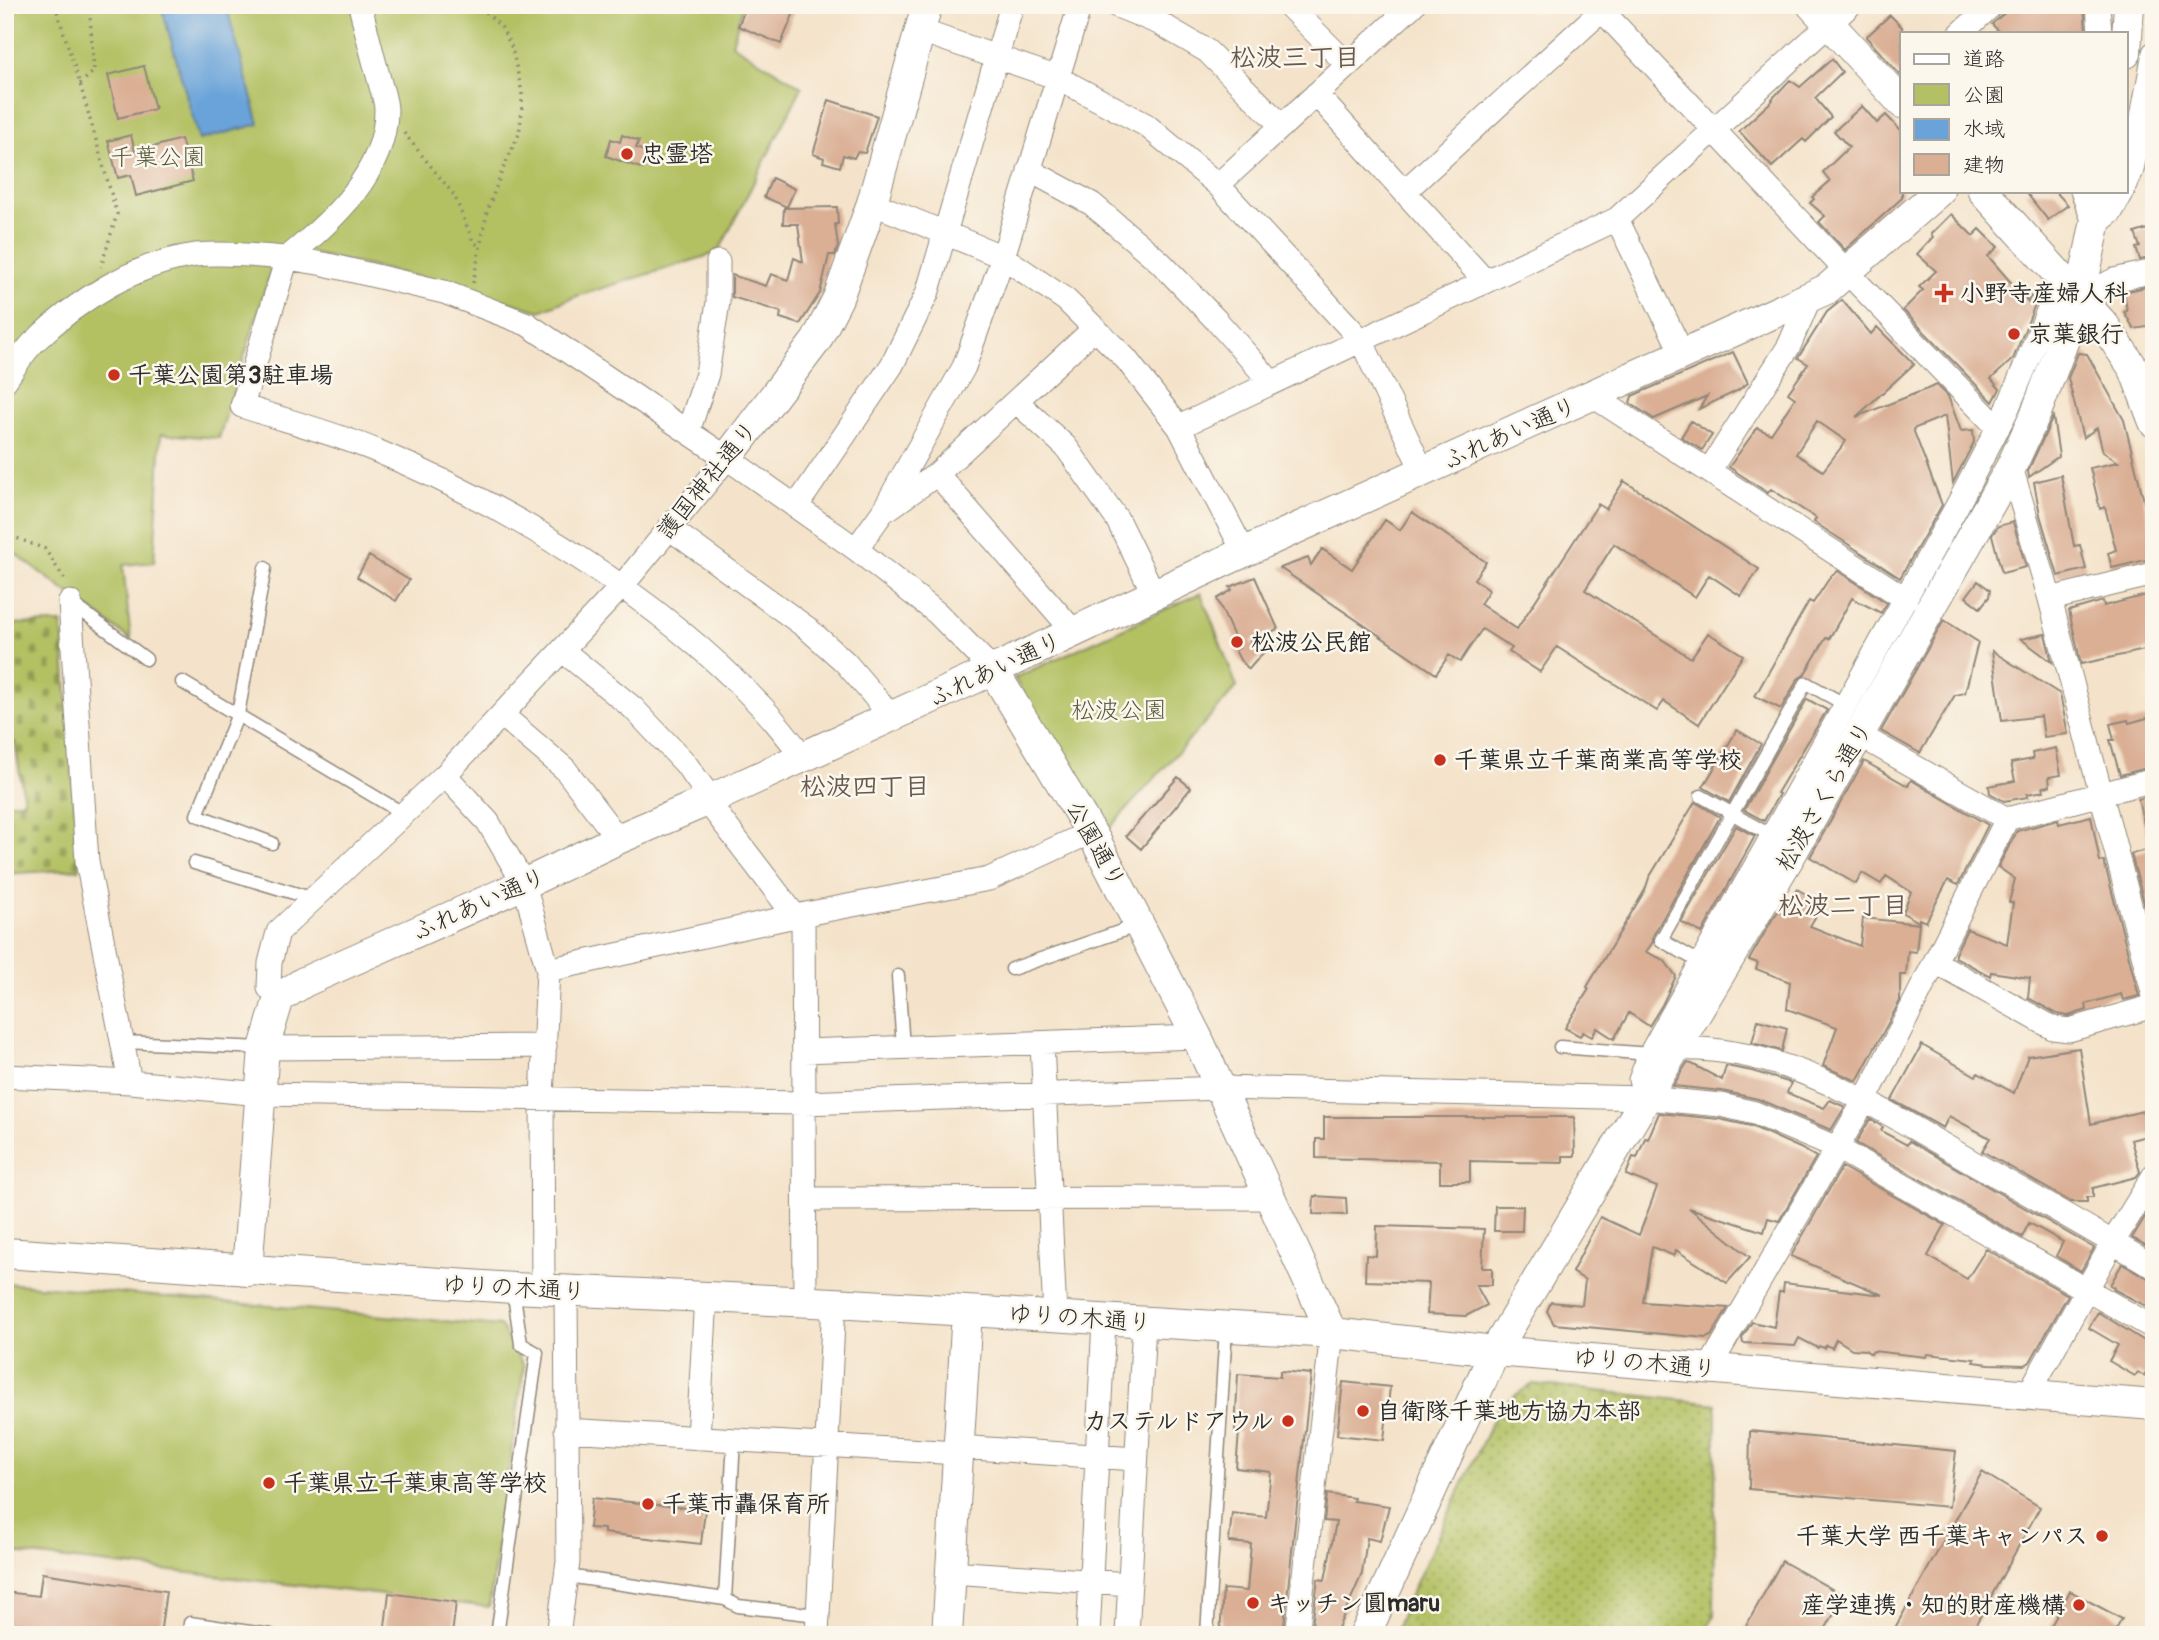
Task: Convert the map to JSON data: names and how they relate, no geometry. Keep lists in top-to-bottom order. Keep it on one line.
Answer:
{"streets":{"street":["ふれあい通り","護国神社通り","松波さくら通り","公園通り","ゆりの木通り"]},"crossings":[["ふれあい通り","護国神社通り"],["ふれあい通り","公園通り"],["護国神社通り","公園通り"],["松波さくら通り","ゆりの木通り"],["公園通り","ゆりの木通り"]],"districts":["松波三丁目","松波四丁目","松波二丁目"],"parks":["千葉公園","松波公園"],"places":{"other":["忠霊塔","京葉銀行","千葉公園第3駐車場","松波公民館","千葉県立千葉商業高等学校","自衛隊千葉地方協力本部","カステルドアウル","千葉県立千葉東高等学校","千葉市轟保育所","千葉大学 西千葉キャンパス","キッチン圓maru","産学連携・知的財産機構"],"health":["小野寺産婦人科"]},"legend":["道路","公園","水域","建物"]}
